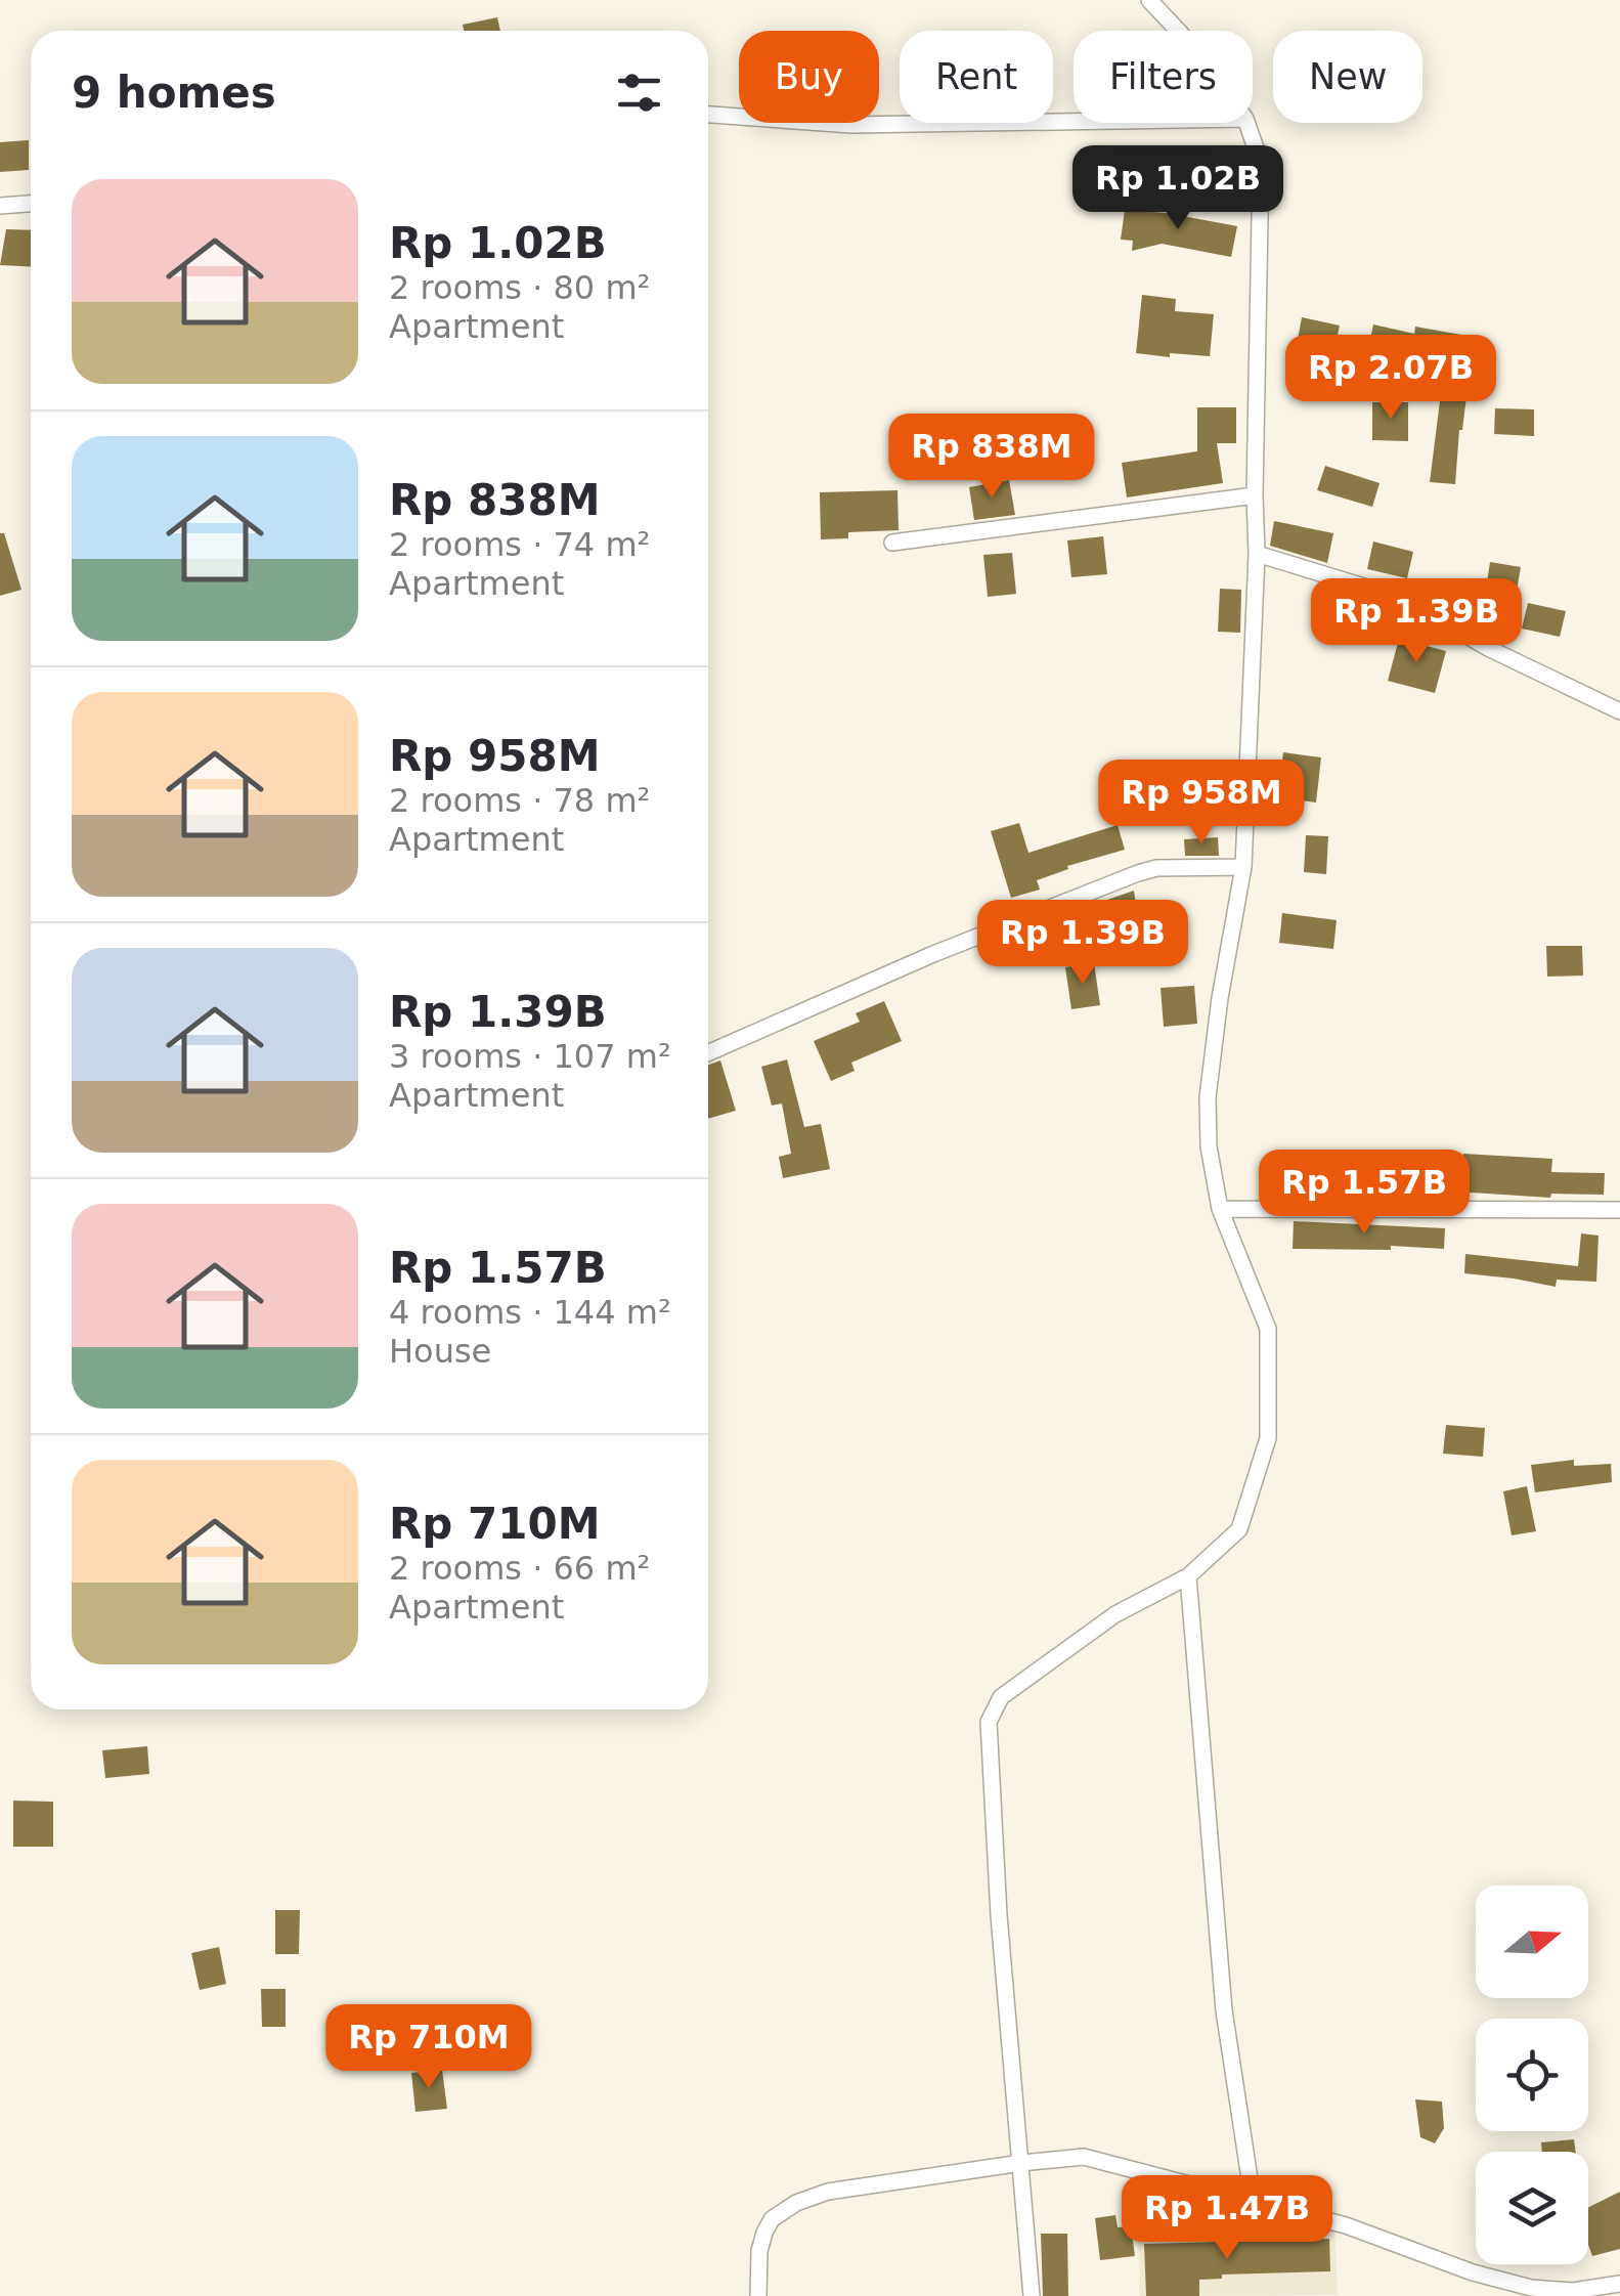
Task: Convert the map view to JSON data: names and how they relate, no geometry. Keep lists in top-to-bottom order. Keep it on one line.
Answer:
{"north":"right","page":{"chip":["Buy","Rent","Filters","New"],"heading":"9 homes","price":["Rp 1.02B","Rp 2.07B","Rp 838M","Rp 1.39B","Rp 958M","Rp 1.39B","Rp 1.57B","Rp 710M","Rp 1.47B"],"list":[{"name":"Rp 1.02B","note":"2 rooms · 80 m² · Apartment"},{"name":"Rp 838M","note":"2 rooms · 74 m² · Apartment"},{"name":"Rp 958M","note":"2 rooms · 78 m² · Apartment"},{"name":"Rp 1.39B","note":"3 rooms · 107 m² · Apartment"},{"name":"Rp 1.57B","note":"4 rooms · 144 m² · House"},{"name":"Rp 710M","note":"2 rooms · 66 m² · Apartment"}]}}
